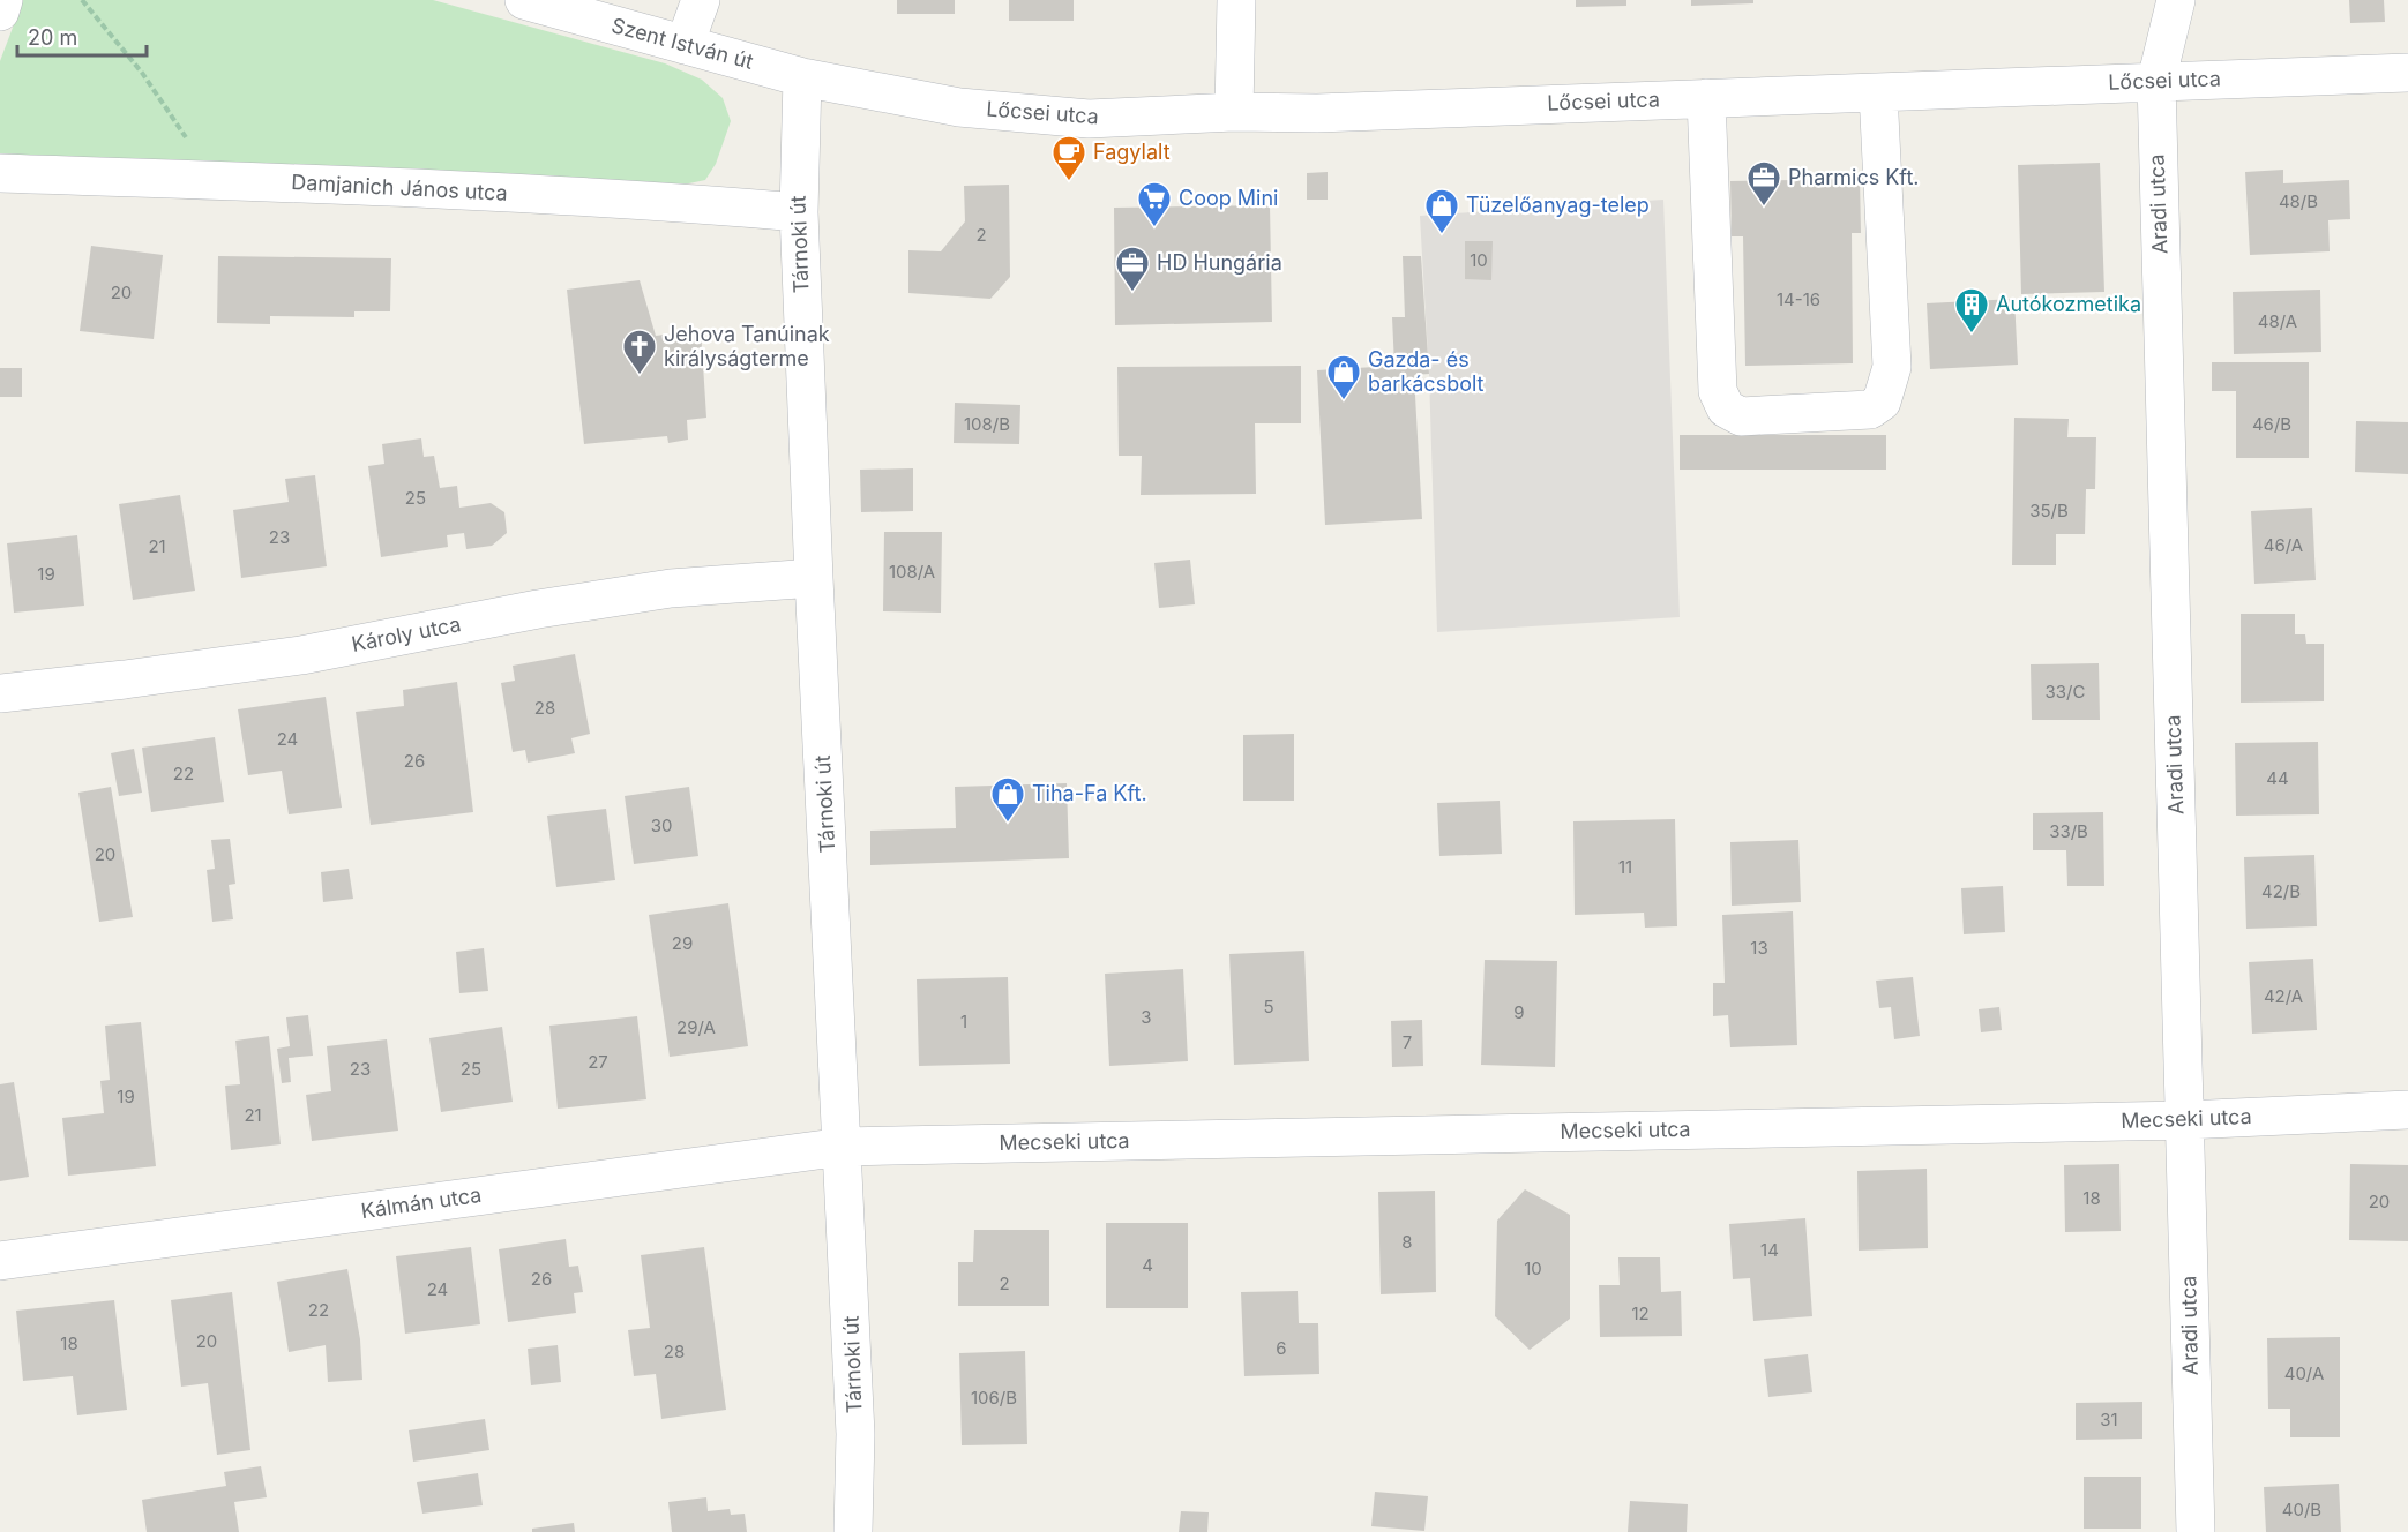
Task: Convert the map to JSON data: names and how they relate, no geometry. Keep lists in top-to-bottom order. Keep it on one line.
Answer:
{"streets":{"street":["Szent István út","Lőcsei utca","Damjanich János utca","Aradi utca","Tárnoki út","Károly utca","Mecseki utca","Kálmán utca"]},"crossings":[["Szent István út","Lőcsei utca"],["Szent István út","Tárnoki út"],["Lőcsei utca","Aradi utca"],["Lőcsei utca","Tárnoki út"],["Damjanich János utca","Tárnoki út"],["Aradi utca","Mecseki utca"],["Tárnoki út","Károly utca"],["Tárnoki út","Mecseki utca"],["Tárnoki út","Kálmán utca"],["Mecseki utca","Kálmán utca"]],"places":{"cafe":["Fagylalt"],"office":["Pharmics Kft.","HD Hungária"],"supermarket":["Coop Mini"],"shop":["Tüzelőanyag-telep","Gazda- és barkácsbolt","Tiha-Fa Kft."],"building":["Autókozmetika"],"church":["Jehova Tanúinak királyságterme"]},"house_numbers":["48/B","2","10","20","14-16","48/A","108/B","46/B","25","35/B","23","46/A","21","108/A","19","33/C","28","24","26","22","44","30","33/B","20","11","42/B","29","13","42/A","5","9","3","1","29/A","7","27","23","25","19","21","18","20","8","14","4","10","26","2","24","22","12","20","18","6","28","40/A","106/B","31","40/B"],"scale_bar":"20 m"}
